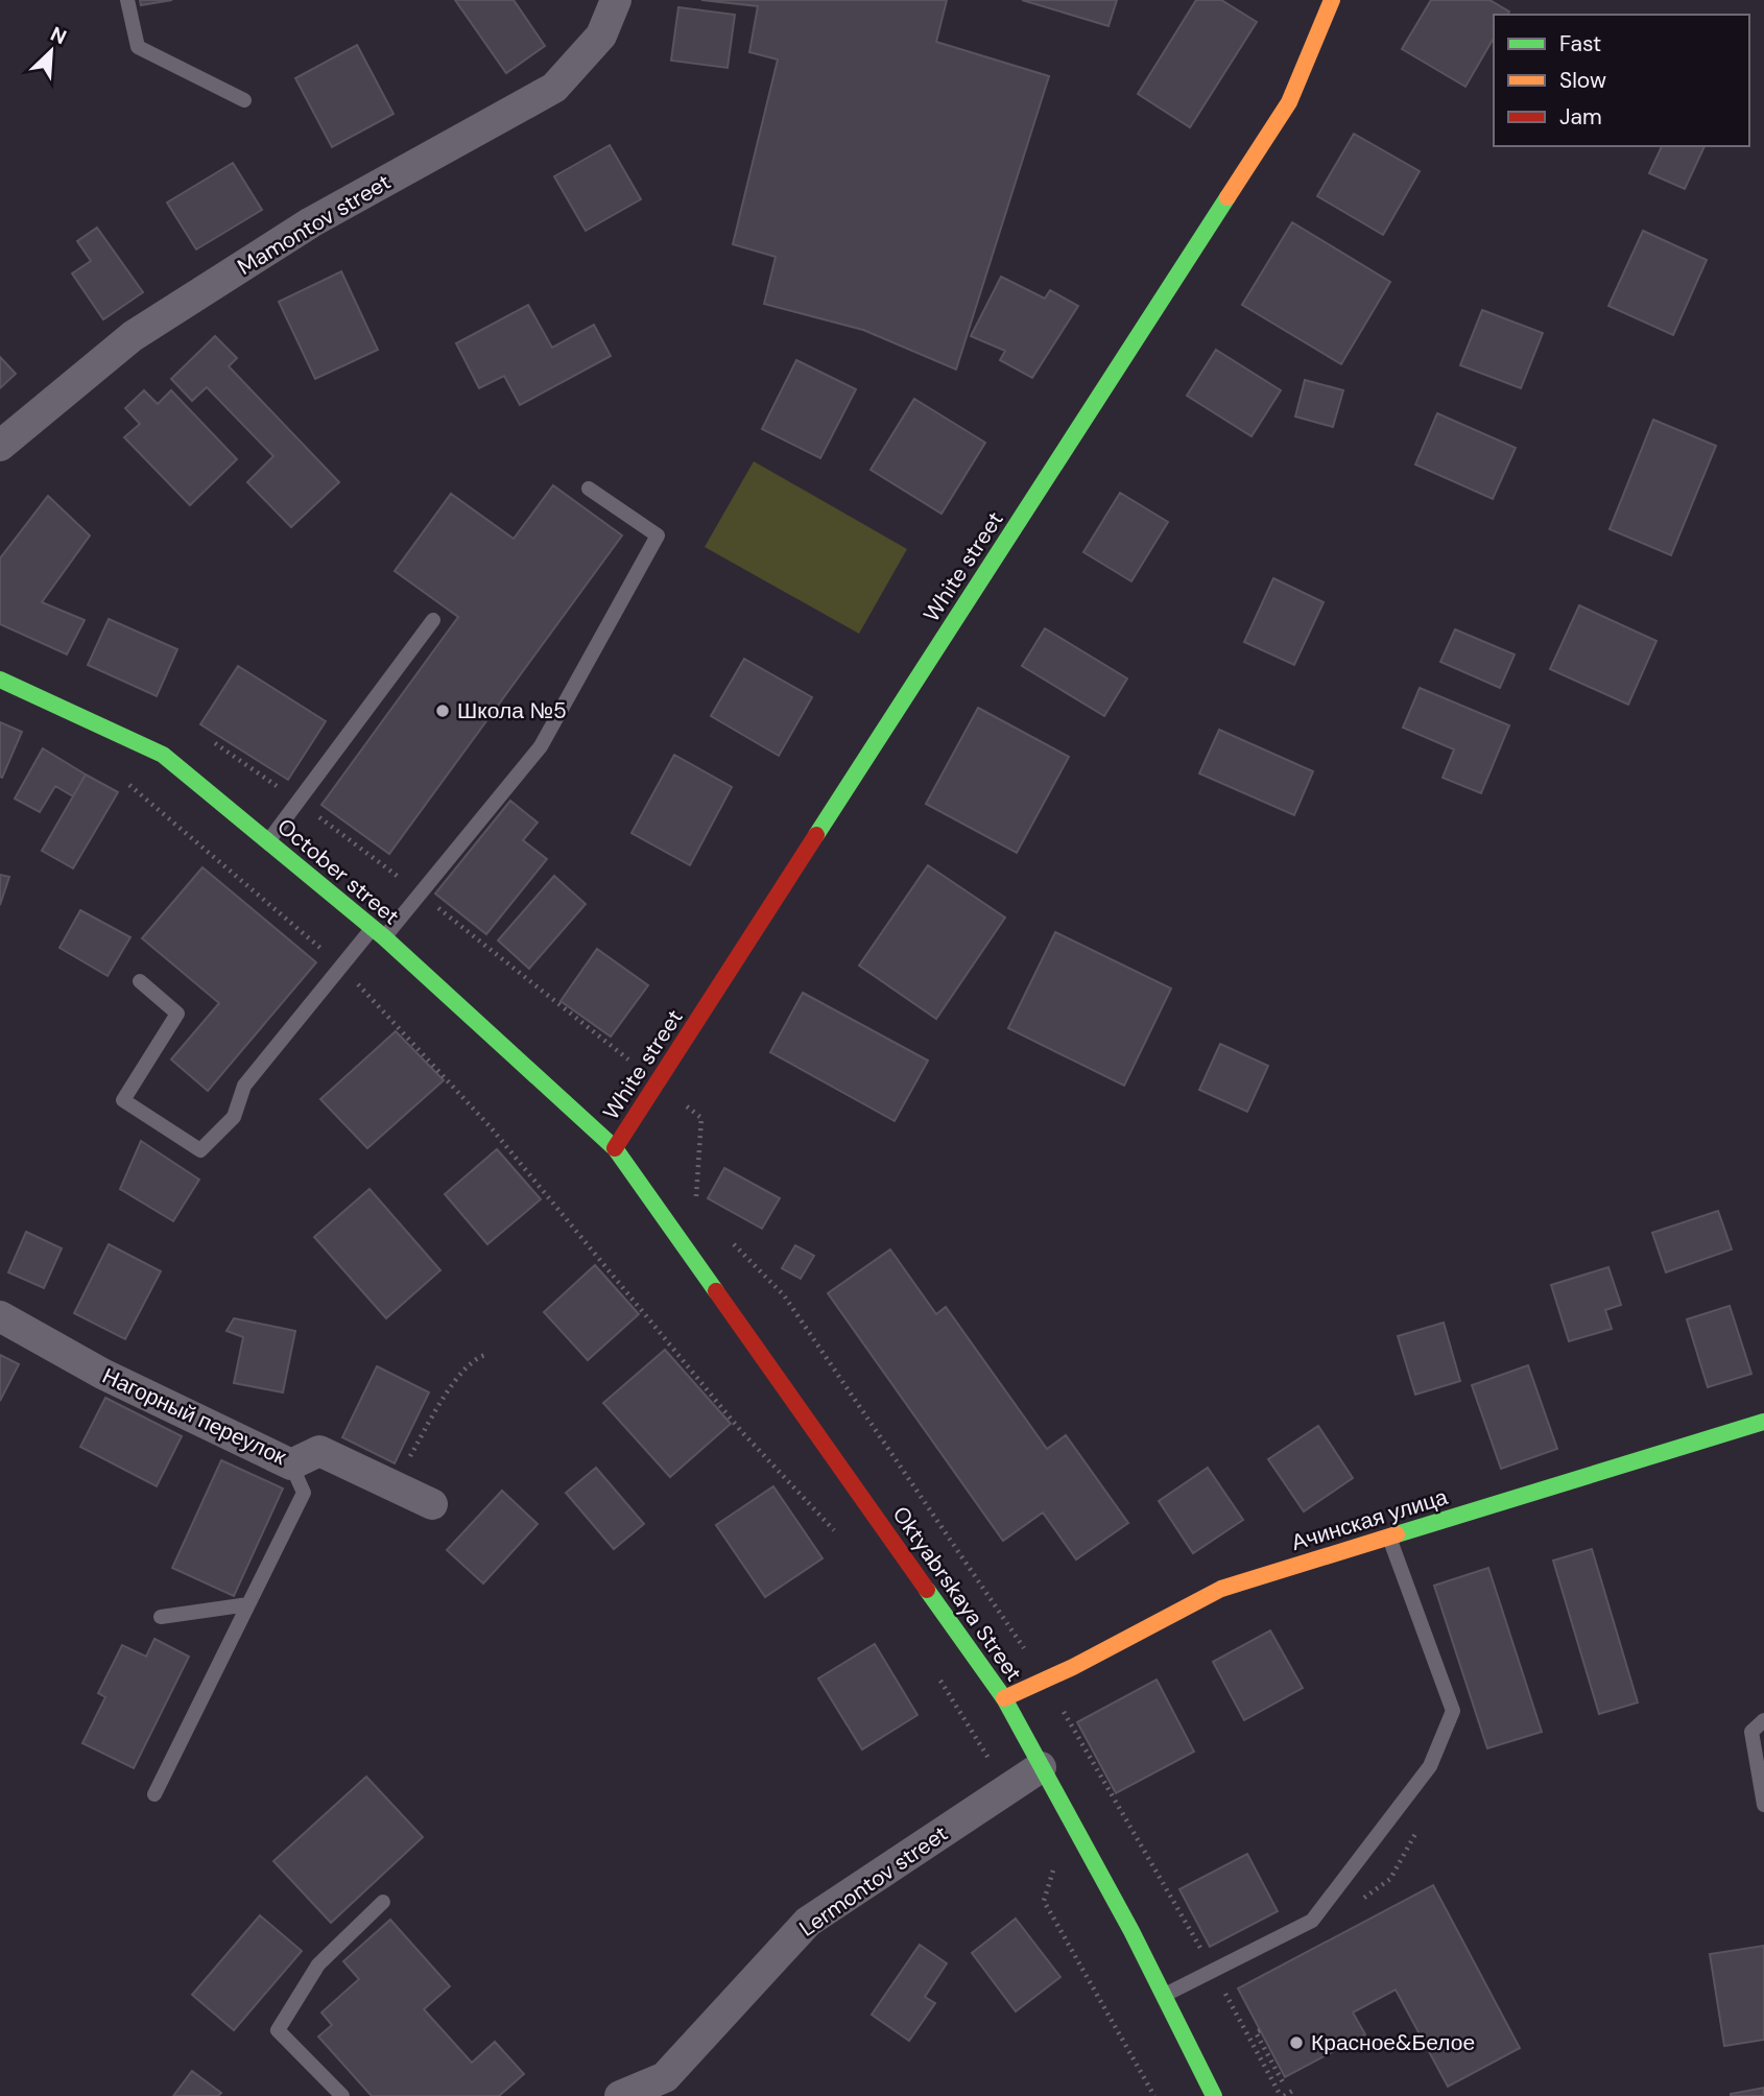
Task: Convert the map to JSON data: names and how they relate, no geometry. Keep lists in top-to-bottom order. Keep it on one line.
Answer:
{"streets":{"street":["Mamontov street","White street","October street","Нагорный переулок","Ачинская улица","Oktyabrskaya Street","Lermontov street"]},"crossings":[["White street","October street"],["White street","Oktyabrskaya Street"],["October street","Oktyabrskaya Street"],["Ачинская улица","Oktyabrskaya Street"]],"places":["Школа №5","Красное&Белое"],"legend":["Fast","Slow","Jam"],"north":"top right"}
